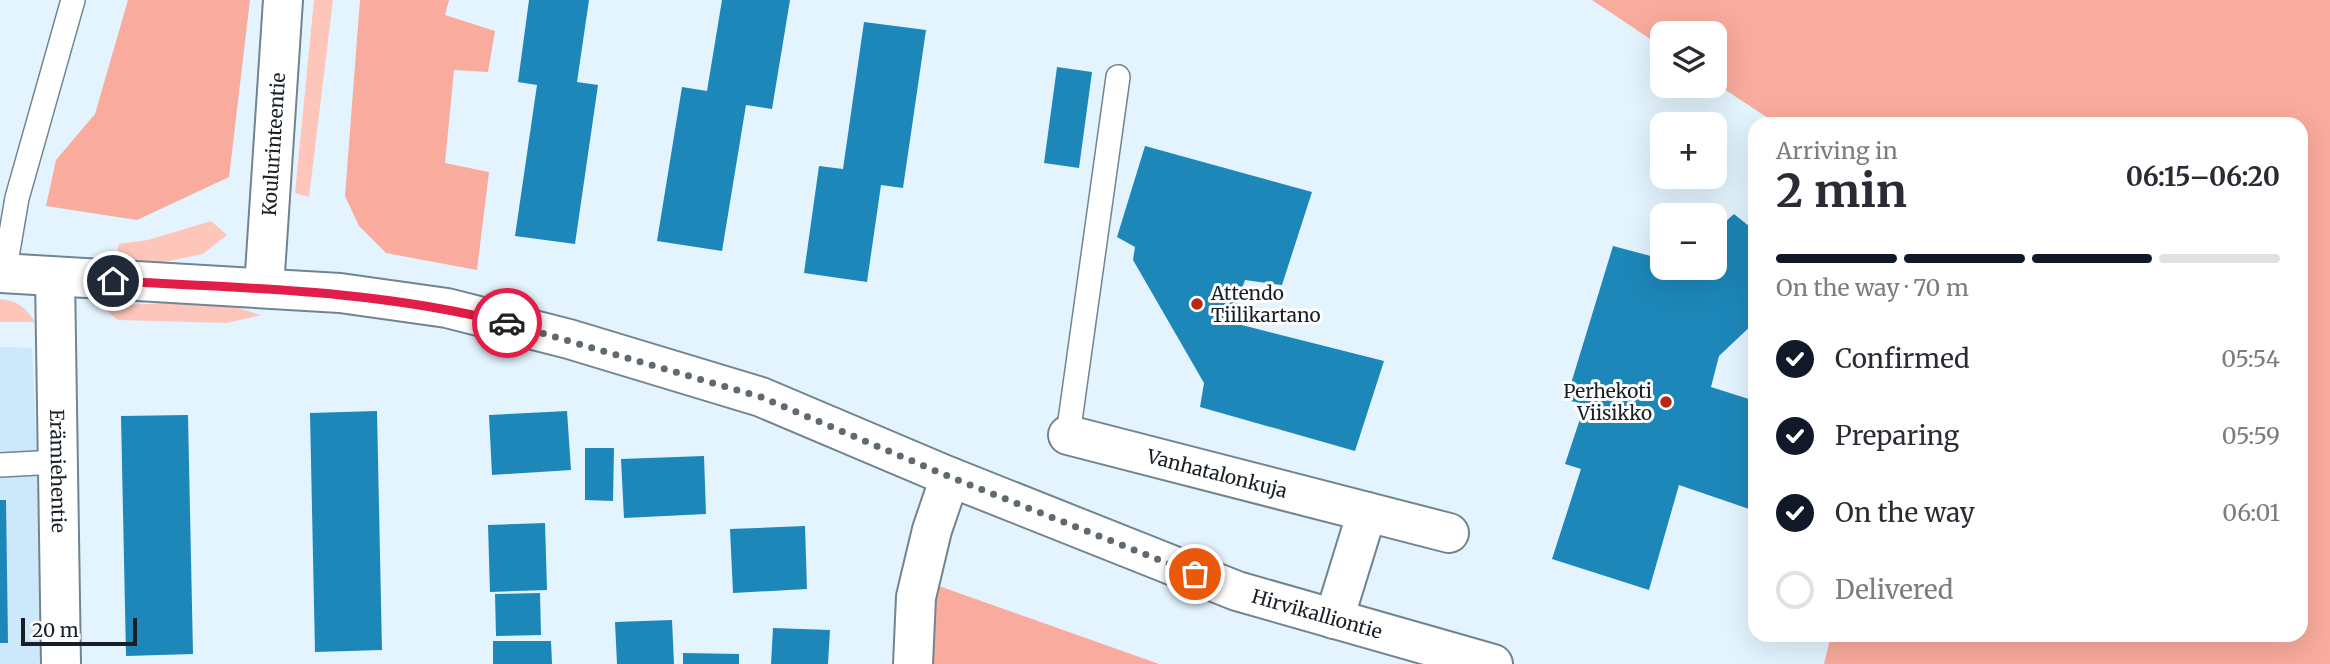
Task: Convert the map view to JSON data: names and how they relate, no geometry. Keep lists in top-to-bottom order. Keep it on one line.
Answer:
{"streets":{"street":["Koulurinteentie","Erämiehentie","Vanhatalonkuja","Hirvikalliontie"]},"crossings":[["Koulurinteentie","Hirvikalliontie"],["Erämiehentie","Hirvikalliontie"]],"places":["Attendo Tiilikartano","Perhekoti Viisikko"],"scale_bar":"20 m","page":{"map_buttons":["+","−"],"heading":["2 min","Arriving in","06:15–06:20"],"bar":"On the way · 70 m","list":[["Confirmed","05:54"],["Preparing","05:59"],["On the way","06:01"],"Delivered"],"scale":"20 m"}}
